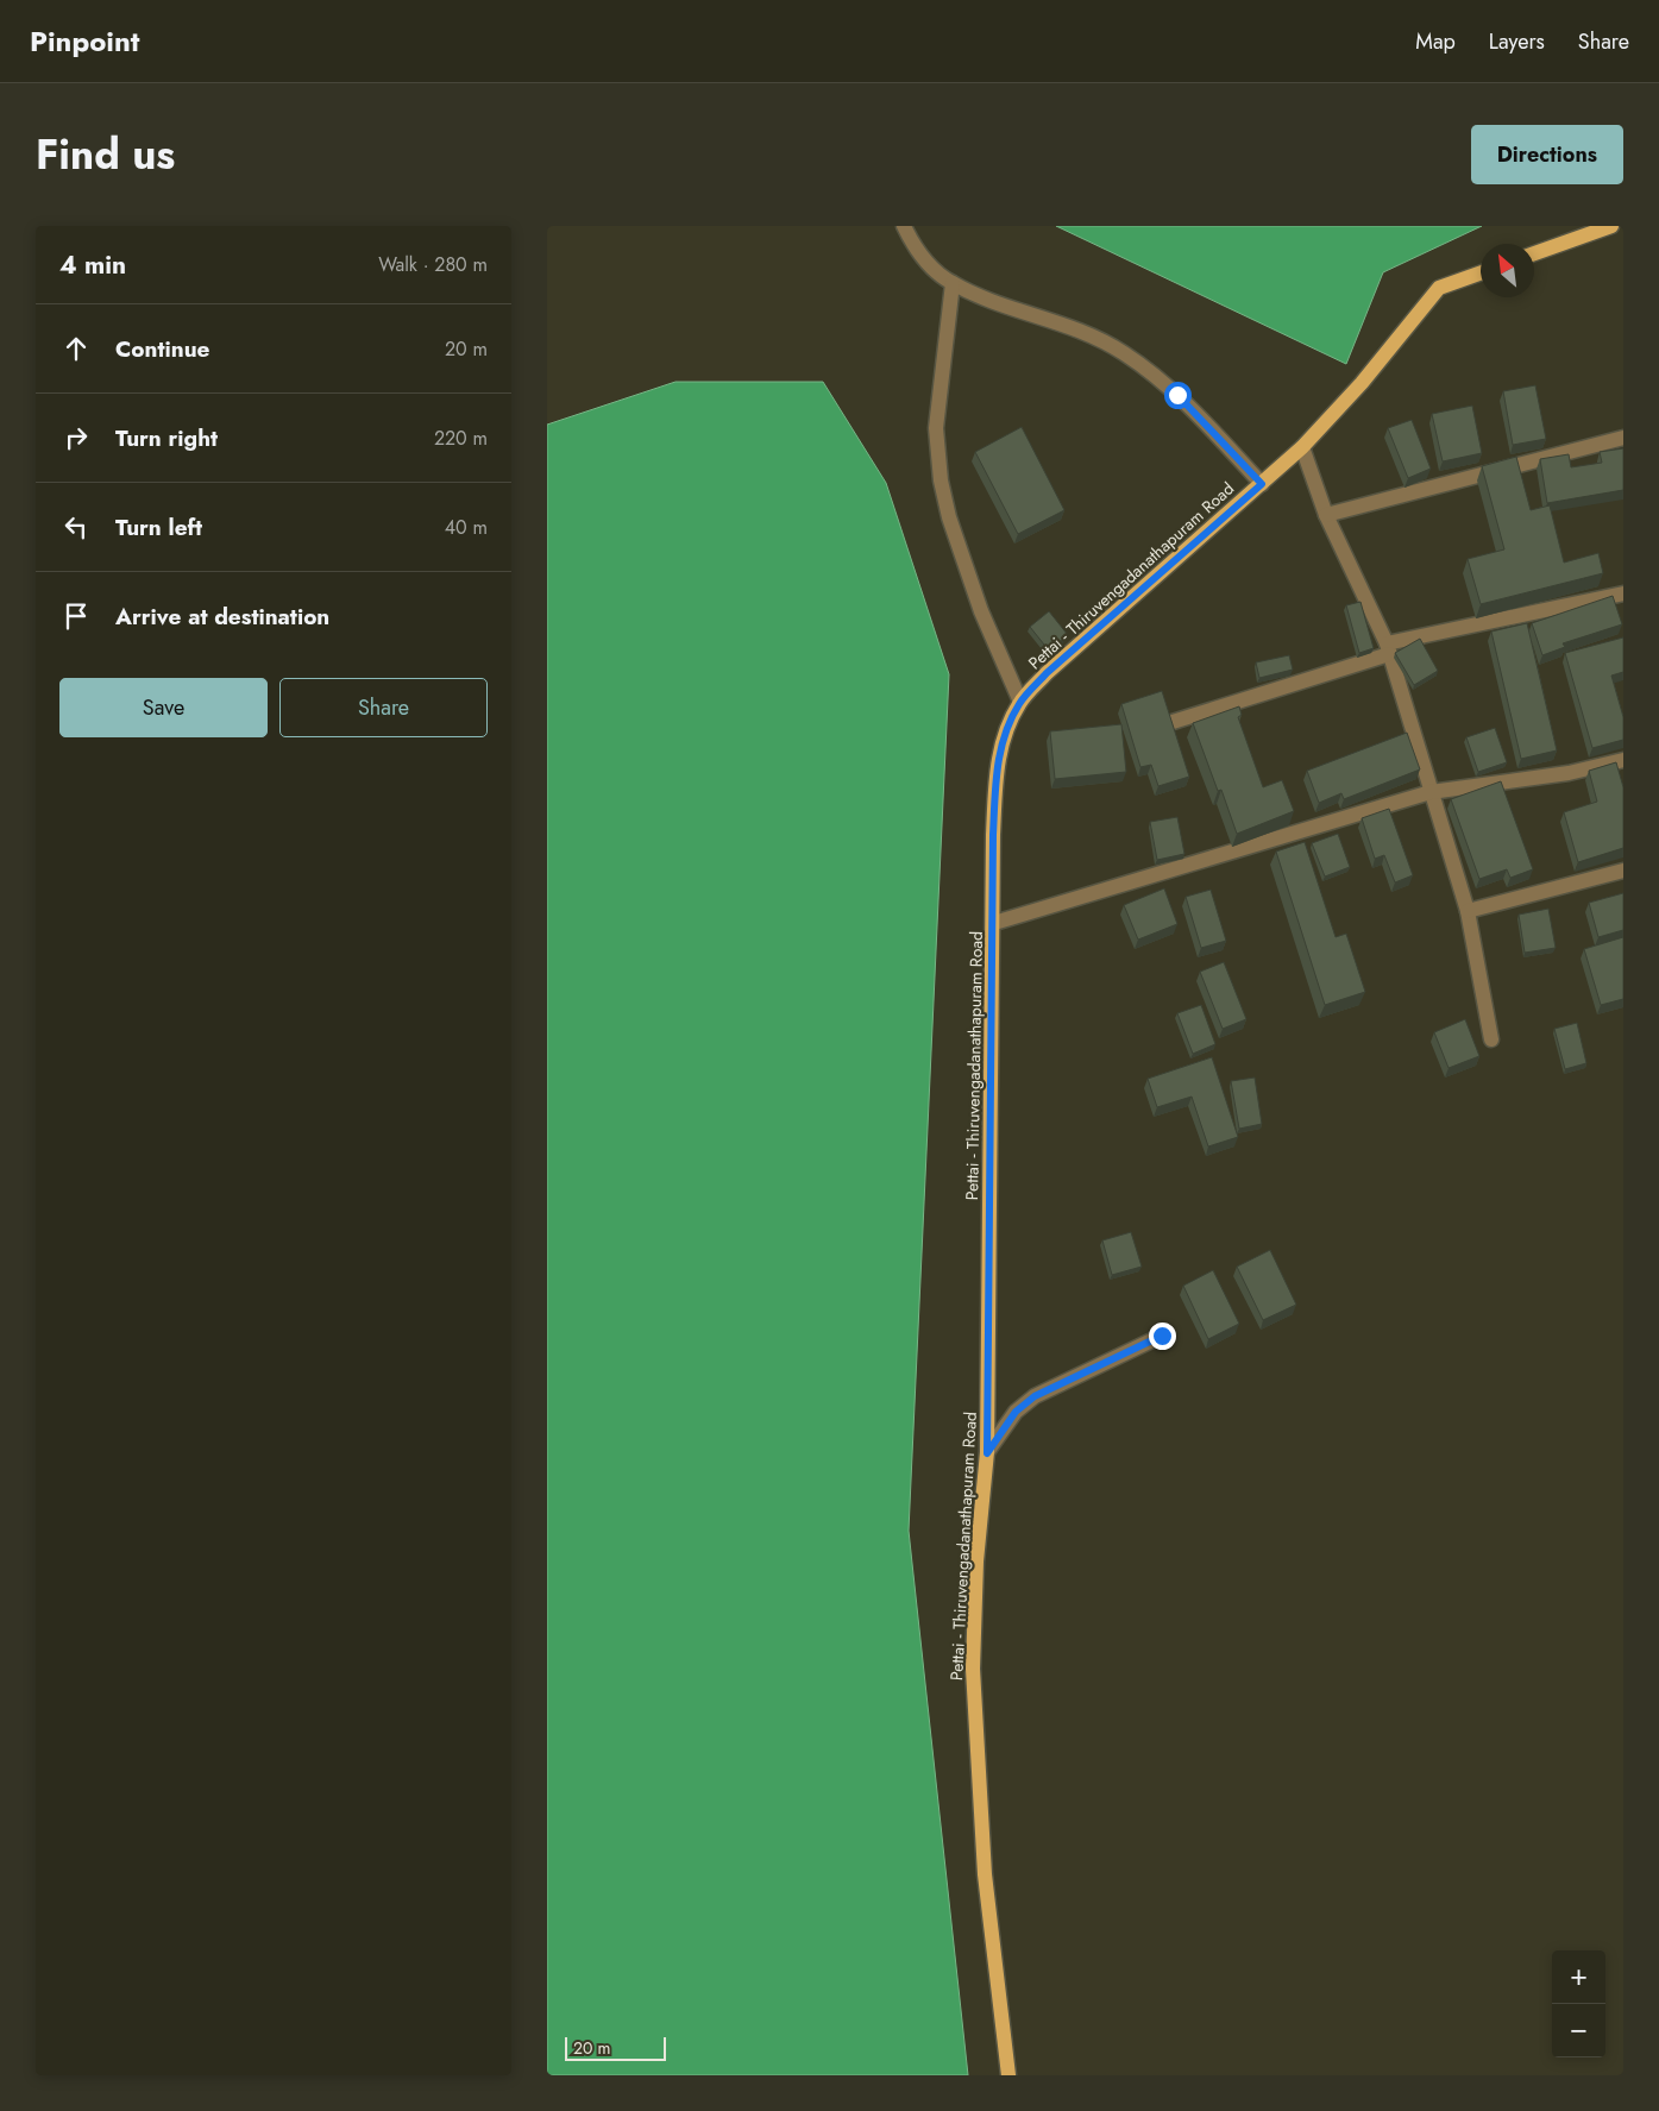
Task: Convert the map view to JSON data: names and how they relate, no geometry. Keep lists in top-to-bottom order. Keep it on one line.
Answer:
{"streets":{"main road":["Pettai - Thiruvengadanathapuram Road"]},"scale_bar":"20 m","north":"top left","page":{"header":"Pinpoint","nav":["Map","Layers","Share"],"title":"Find us","buttons":["Directions",["Save","Share"]],"heading":["4 min","Walk · 280 m"],"list":[["Continue","20 m"],["Turn right","220 m"],["Turn left","40 m"],"Arrive at destination"],"map_buttons":["+","−"],"scale":"20 m"}}
